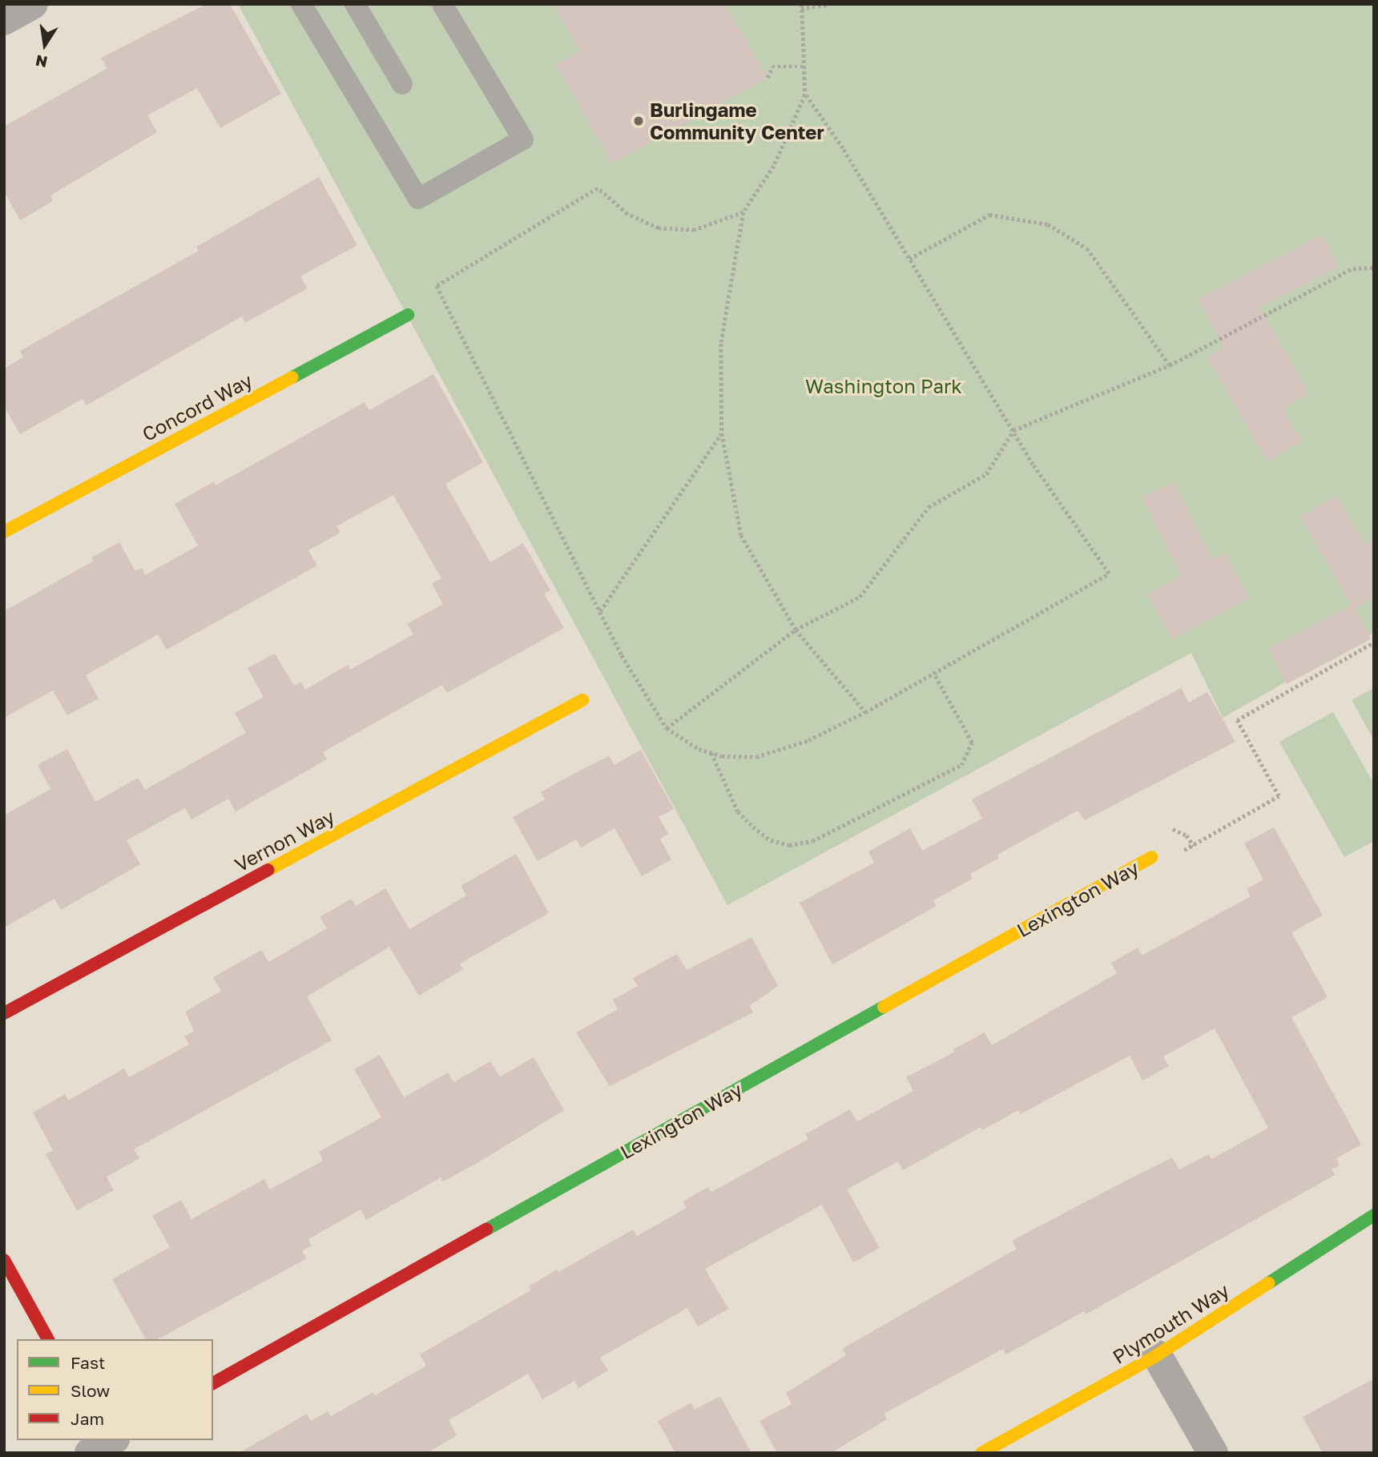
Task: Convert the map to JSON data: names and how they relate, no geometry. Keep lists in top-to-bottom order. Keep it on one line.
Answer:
{"streets":{"street":["Concord Way","Vernon Way","Lexington Way","Plymouth Way"]},"parks":["Washington Park"],"places":["Burlingame Community Center"],"legend":["Fast","Slow","Jam"],"north":"bottom"}
